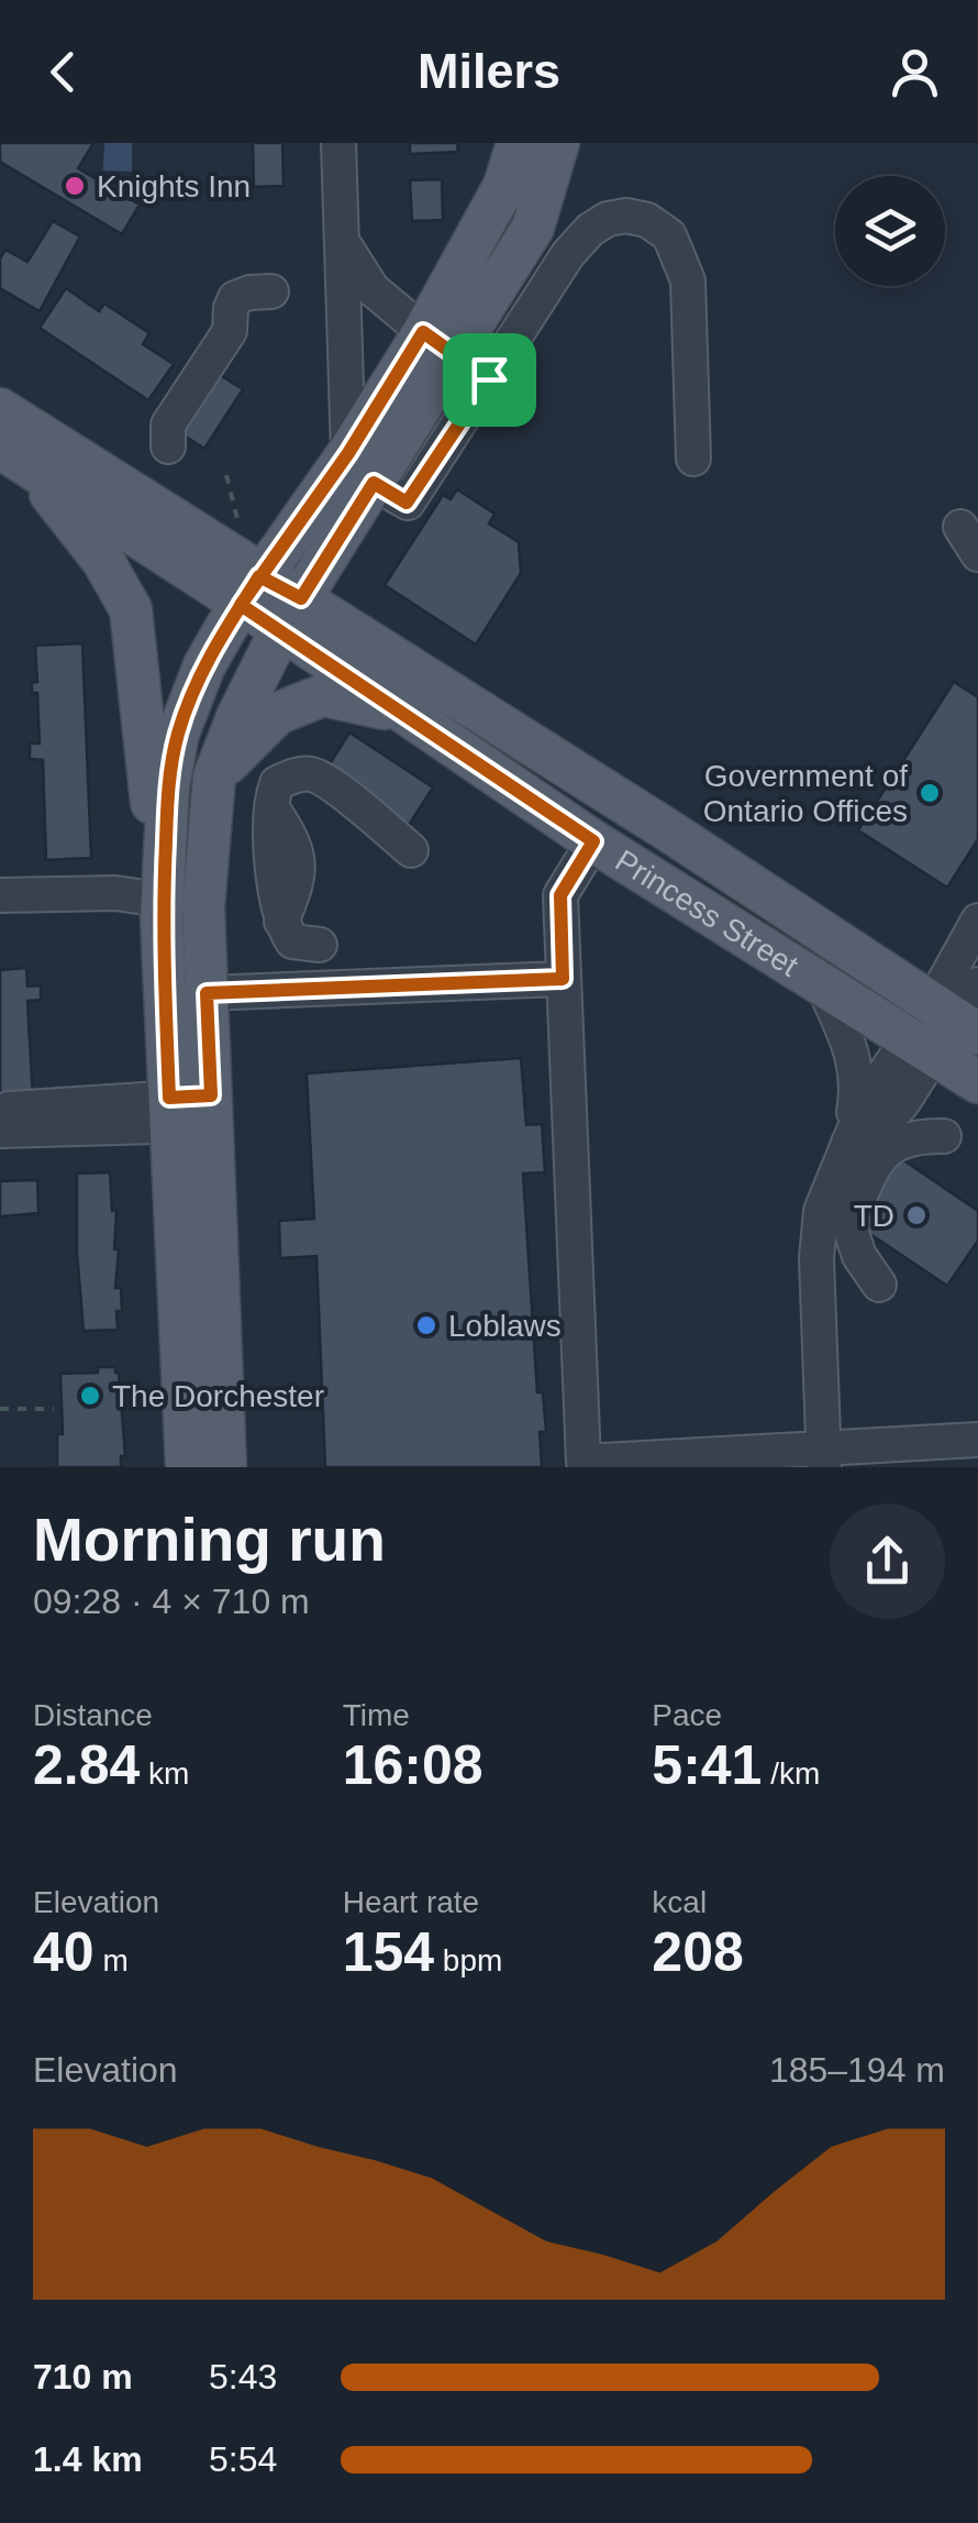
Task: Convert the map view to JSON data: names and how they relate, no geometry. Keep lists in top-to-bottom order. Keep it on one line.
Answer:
{"streets":{"main road":["Princess Street"]},"places":["Knights Inn","Government of Ontario Offices","TD","Loblaws","The Dorchester"],"page":{"header":"Milers","heading":["Morning run","09:28 · 4 × 710 m"],"stats":[["Distance","2.84 km"],["Time","16:08"],["Pace","5:41 /km"],["Elevation","40 m"],["Heart rate","154 bpm"],["kcal","208"]],"chart":["Elevation","185–194 m"],"list":[{"name":"710 m","note":"5:43"},{"name":"1.4 km","note":"5:54"}]}}
